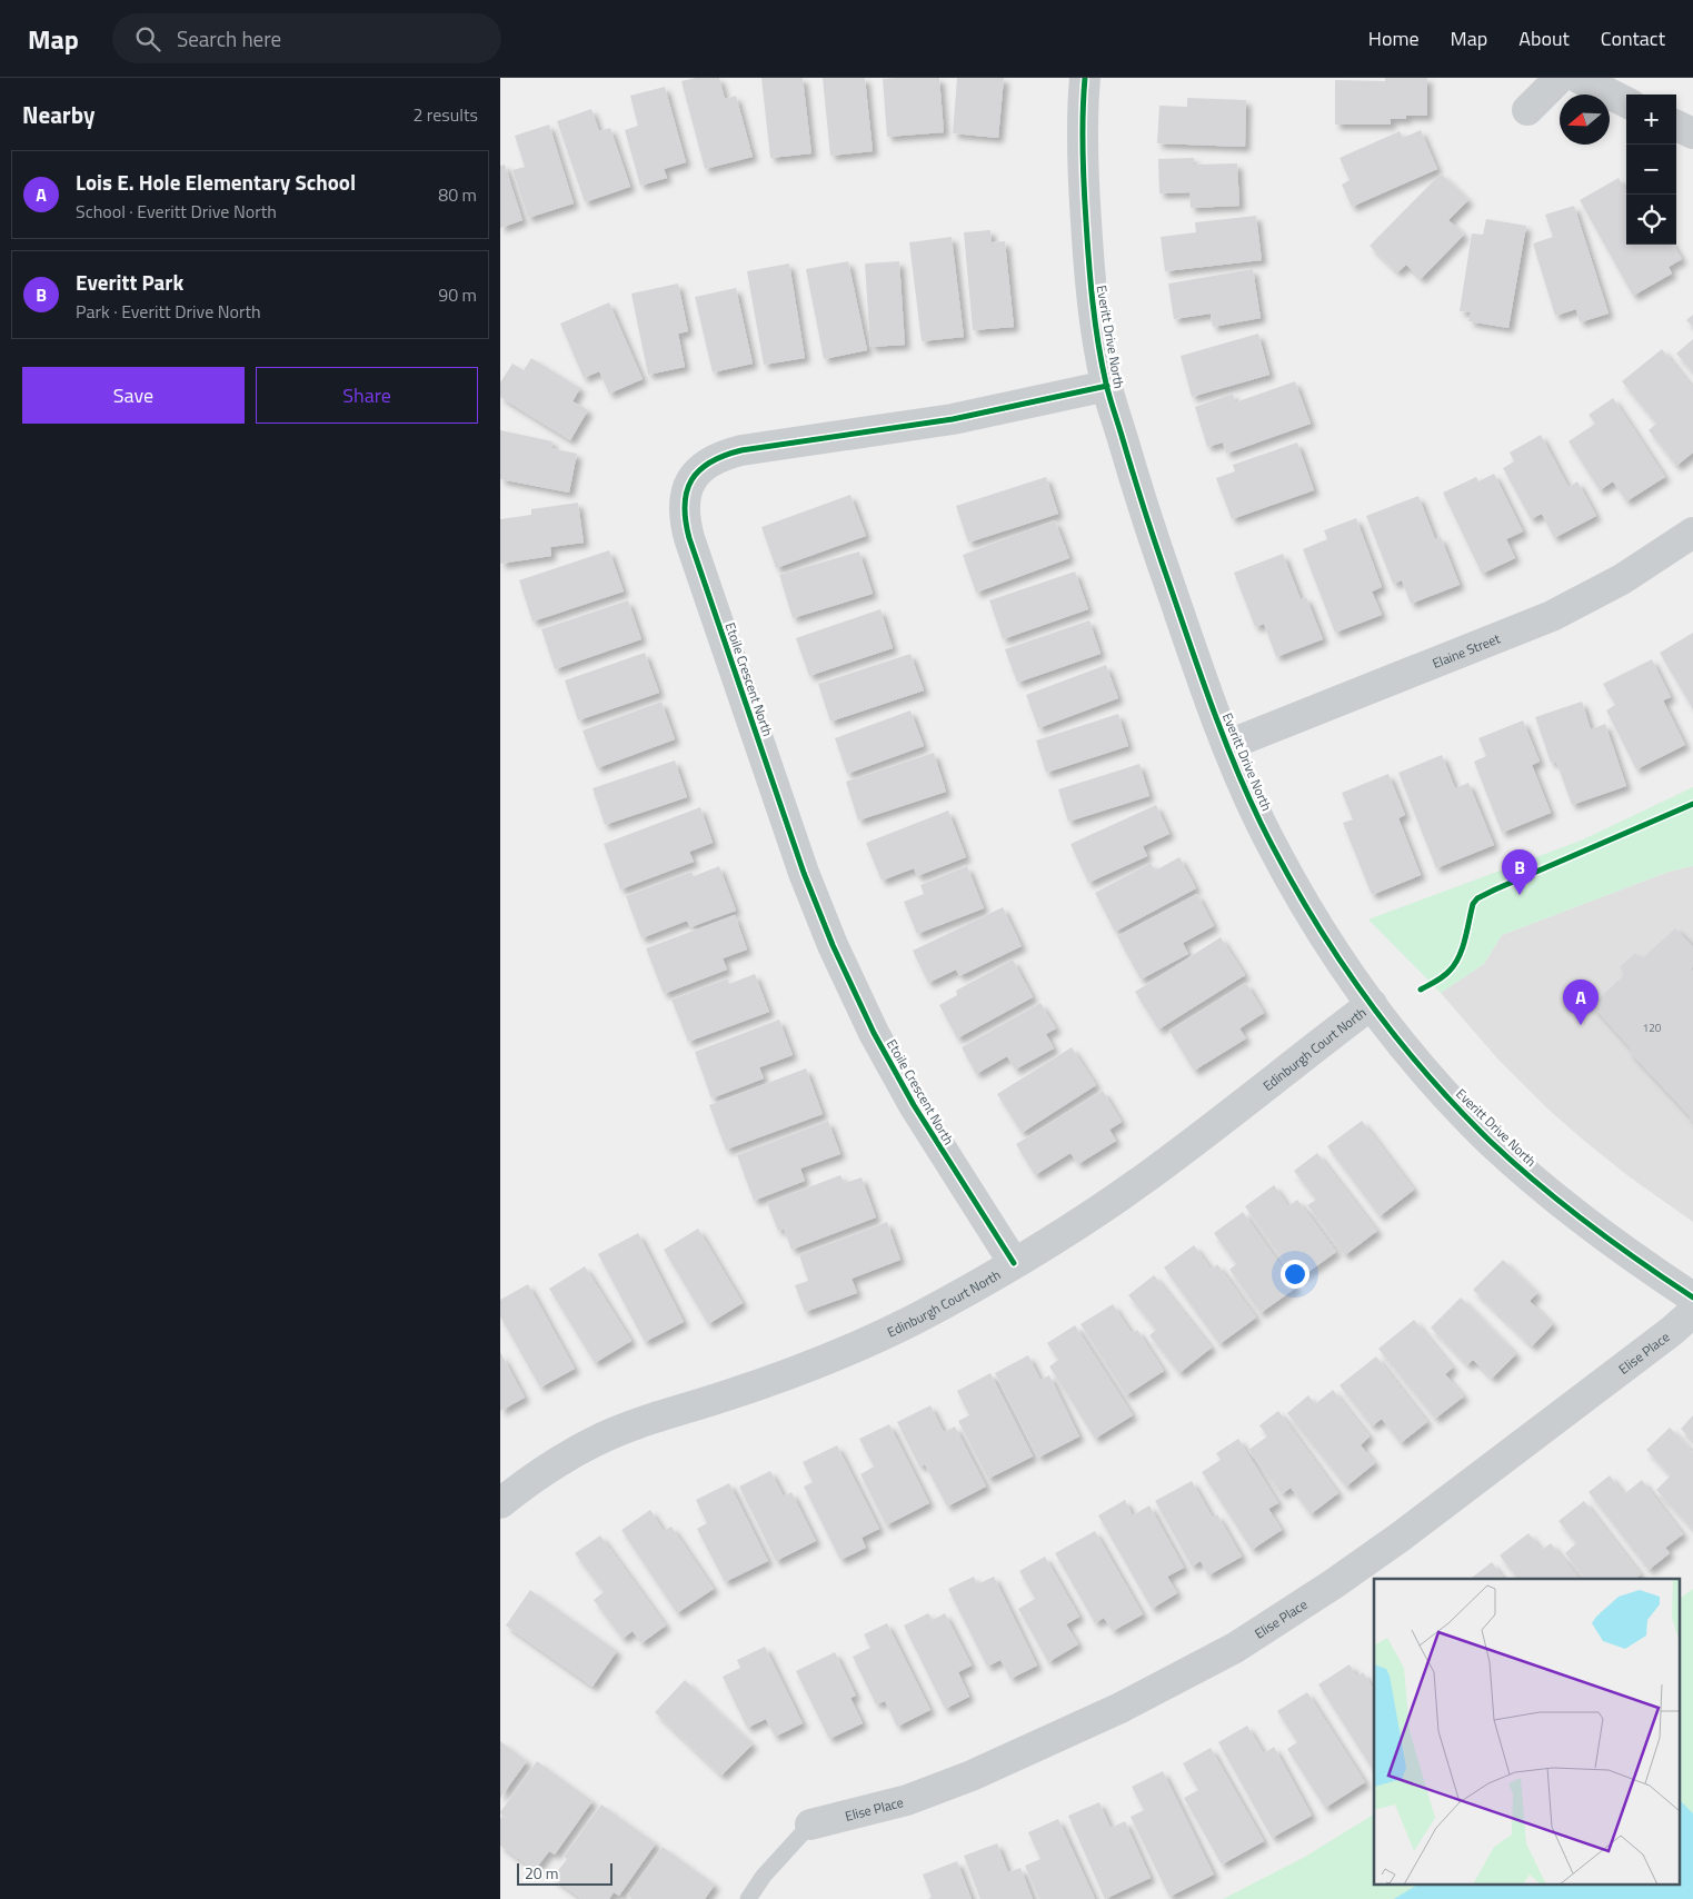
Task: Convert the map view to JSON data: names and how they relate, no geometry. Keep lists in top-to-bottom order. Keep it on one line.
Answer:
{"streets":{"street":["Everitt Drive North","Elaine Street","Etoile Crescent North","Edinburgh Court North","Elise Place"]},"crossings":[["Everitt Drive North","Elaine Street"],["Everitt Drive North","Etoile Crescent North"],["Everitt Drive North","Edinburgh Court North"],["Etoile Crescent North","Edinburgh Court North"]],"house_numbers":["120"],"scale_bar":"20 m","north":"left","page":{"header":"Map","search":"Search here","nav":["Home","Map","About","Contact"],"heading":["Nearby","2 results"],"map_buttons":["+","−"],"list":[{"mark":"A","name":"Lois E. Hole Elementary School","note":"School · Everitt Drive North","value":"80 m"},{"mark":"B","name":"Everitt Park","note":"Park · Everitt Drive North","value":"90 m"}],"buttons":["Save","Share"],"pins":["B","A"],"scale":"20 m"}}
